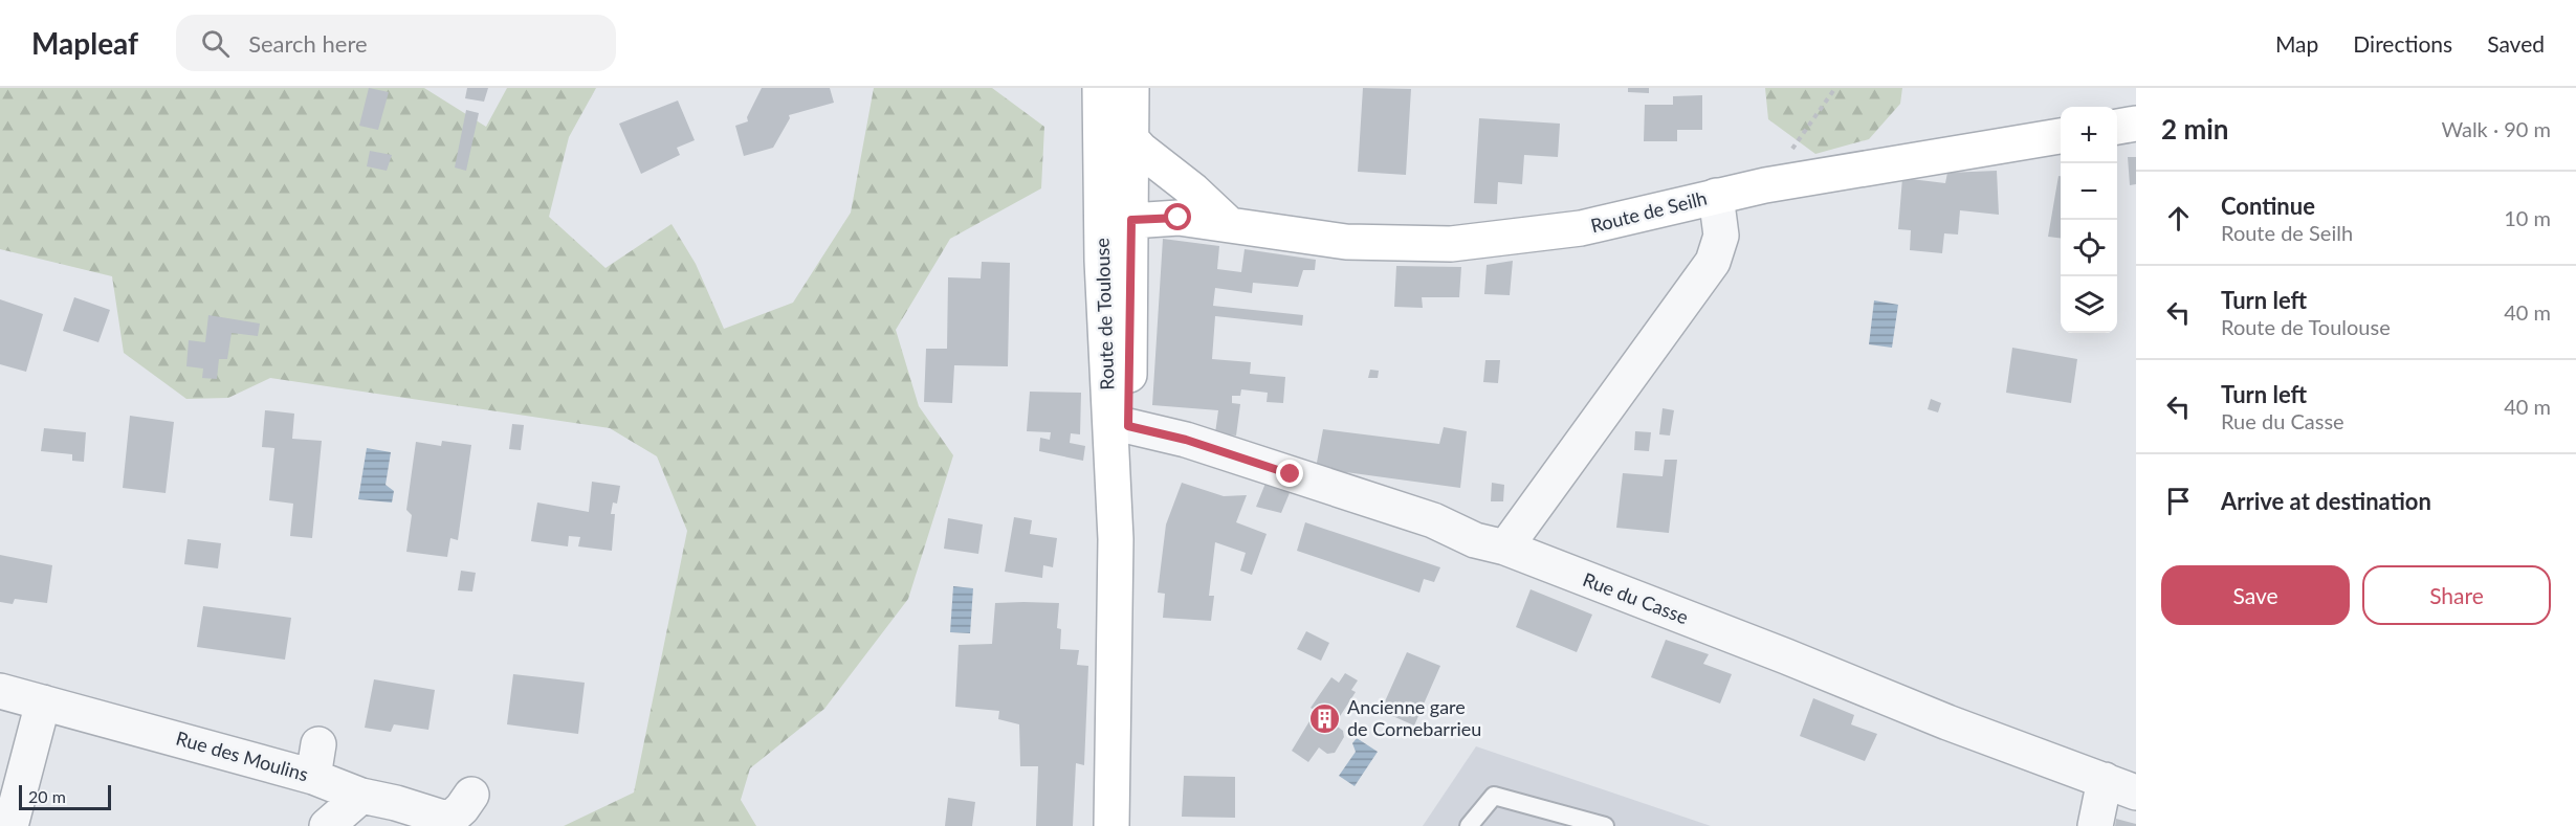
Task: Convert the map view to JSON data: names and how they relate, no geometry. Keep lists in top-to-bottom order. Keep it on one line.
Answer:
{"streets":{"main road":["Route de Seilh","Route de Toulouse"],"street":["Rue du Casse","Rue des Moulins"]},"crossings":[["Route de Seilh","Route de Toulouse"],["Route de Toulouse","Rue du Casse"]],"places":{"building":["Ancienne gare de Cornebarrieu"]},"scale_bar":"20 m","page":{"header":"Mapleaf","search":"Search here","nav":["Map","Directions","Saved"],"heading":["2 min","Walk · 90 m"],"map_buttons":["+","−"],"list":[["Continue","Route de Seilh","10 m"],["Turn left","Route de Toulouse","40 m"],["Turn left","Rue du Casse","40 m"],"Arrive at destination"],"buttons":["Save","Share"],"scale":"20 m"}}
